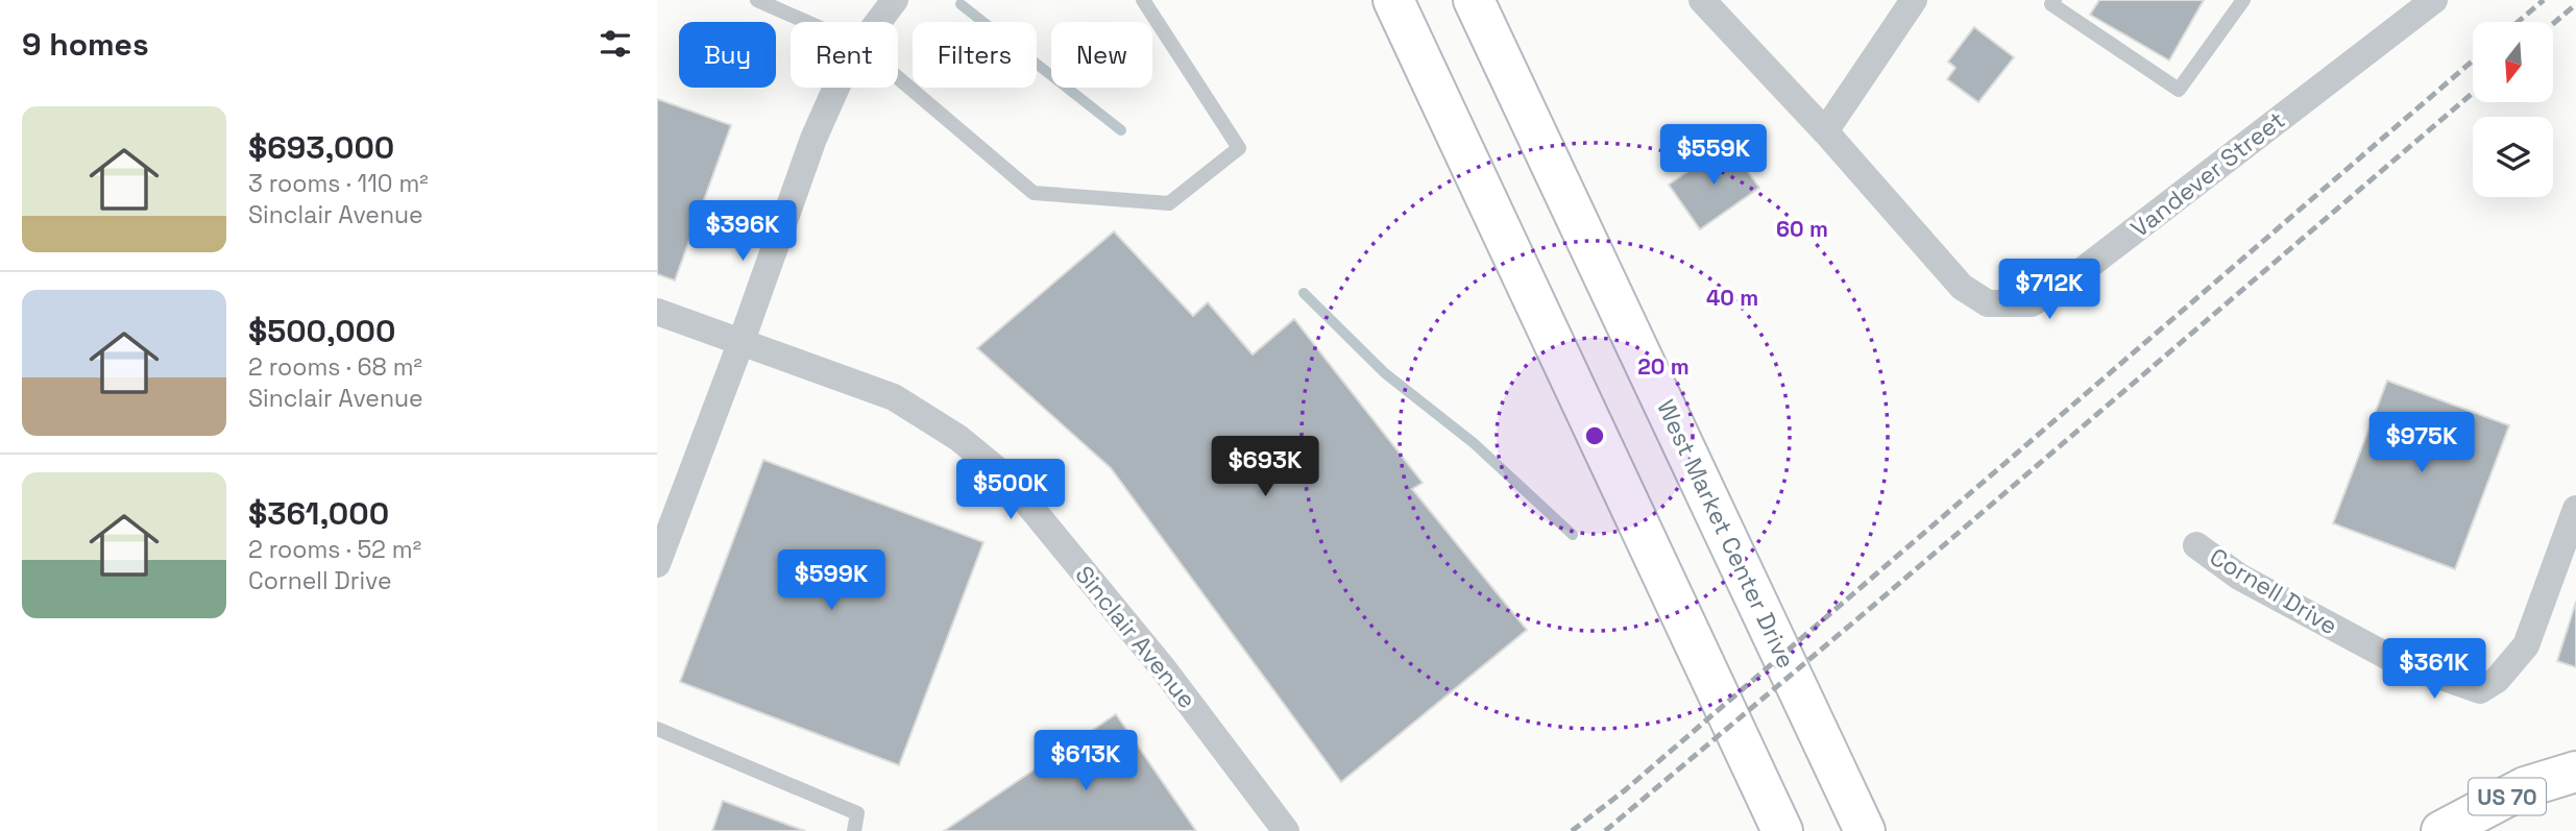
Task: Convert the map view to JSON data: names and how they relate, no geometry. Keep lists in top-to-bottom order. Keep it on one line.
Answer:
{"streets":{"main road":["West Market Center Drive","US 70"],"street":["Vandever Street","Cornell Drive","Sinclair Avenue"]},"north":"bottom","page":{"heading":"9 homes","chip":["Buy","Rent","Filters","New"],"list":[{"name":"$693,000","note":"3 rooms · 110 m² · Sinclair Avenue"},{"name":"$500,000","note":"2 rooms · 68 m² · Sinclair Avenue"},{"name":"$361,000","note":"2 rooms · 52 m² · Cornell Drive"}],"price":["$559K","$396K","$712K","$975K","$693K","$500K","$599K","$361K","$613K"]},"rings":["60 m","40 m","20 m"]}
